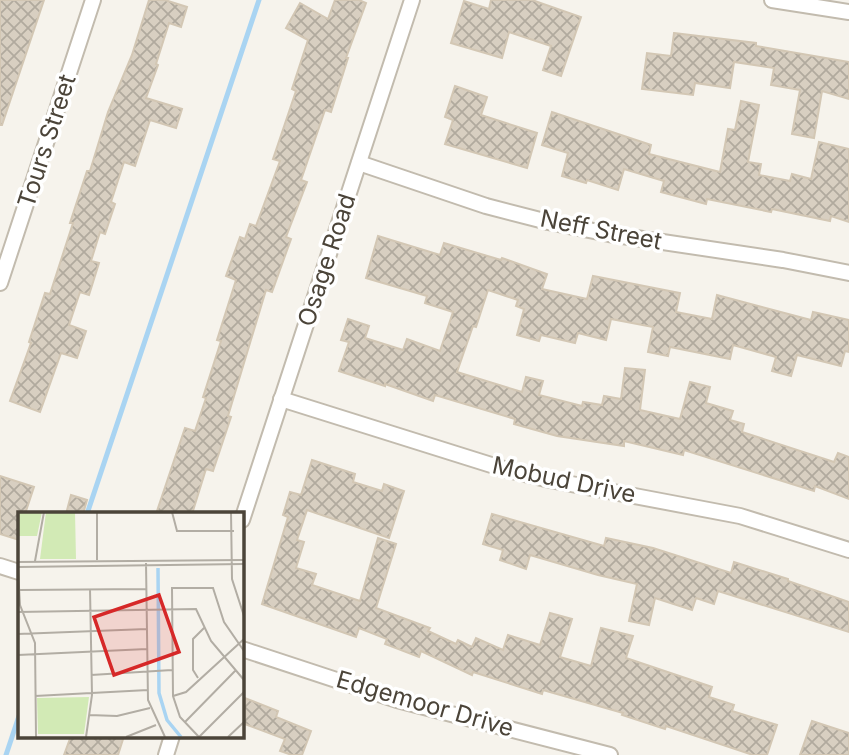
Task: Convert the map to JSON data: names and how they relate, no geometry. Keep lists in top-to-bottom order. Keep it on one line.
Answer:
{"streets":{"street":["Tours Street","Neff Street","Osage Road","Mobud Drive","Edgemoor Drive"]},"crossings":[["Neff Street","Osage Road"],["Osage Road","Mobud Drive"]]}
